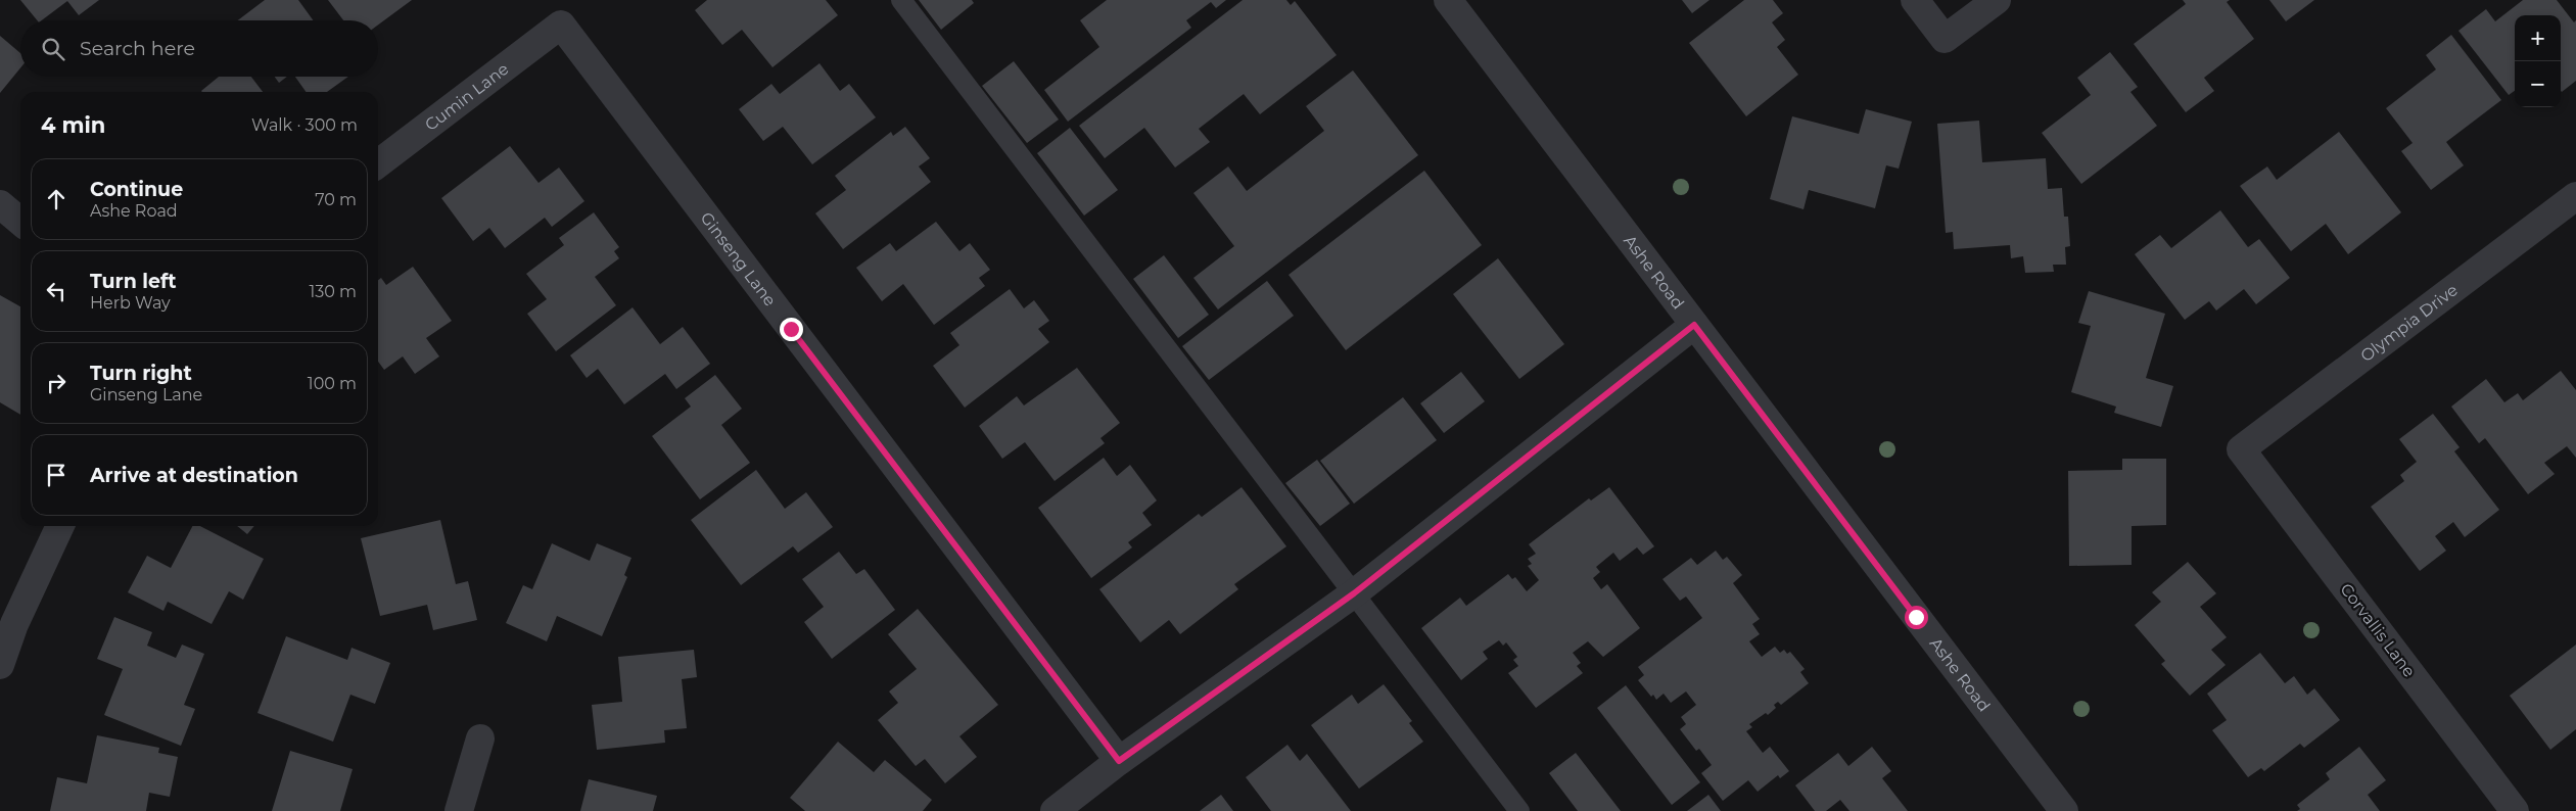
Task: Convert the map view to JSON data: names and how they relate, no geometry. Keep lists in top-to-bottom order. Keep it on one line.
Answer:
{"streets":{"street":["Cumin Lane","Ginseng Lane","Ashe Road","Olympia Drive","Corvallis Lane"]},"crossings":[["Cumin Lane","Ginseng Lane"],["Olympia Drive","Corvallis Lane"]],"page":{"map_buttons":["+","−"],"search":"Search here","heading":["4 min","Walk · 300 m"],"list":[["Continue","Ashe Road","70 m"],["Turn left","Herb Way","130 m"],["Turn right","Ginseng Lane","100 m"],"Arrive at destination"]}}
